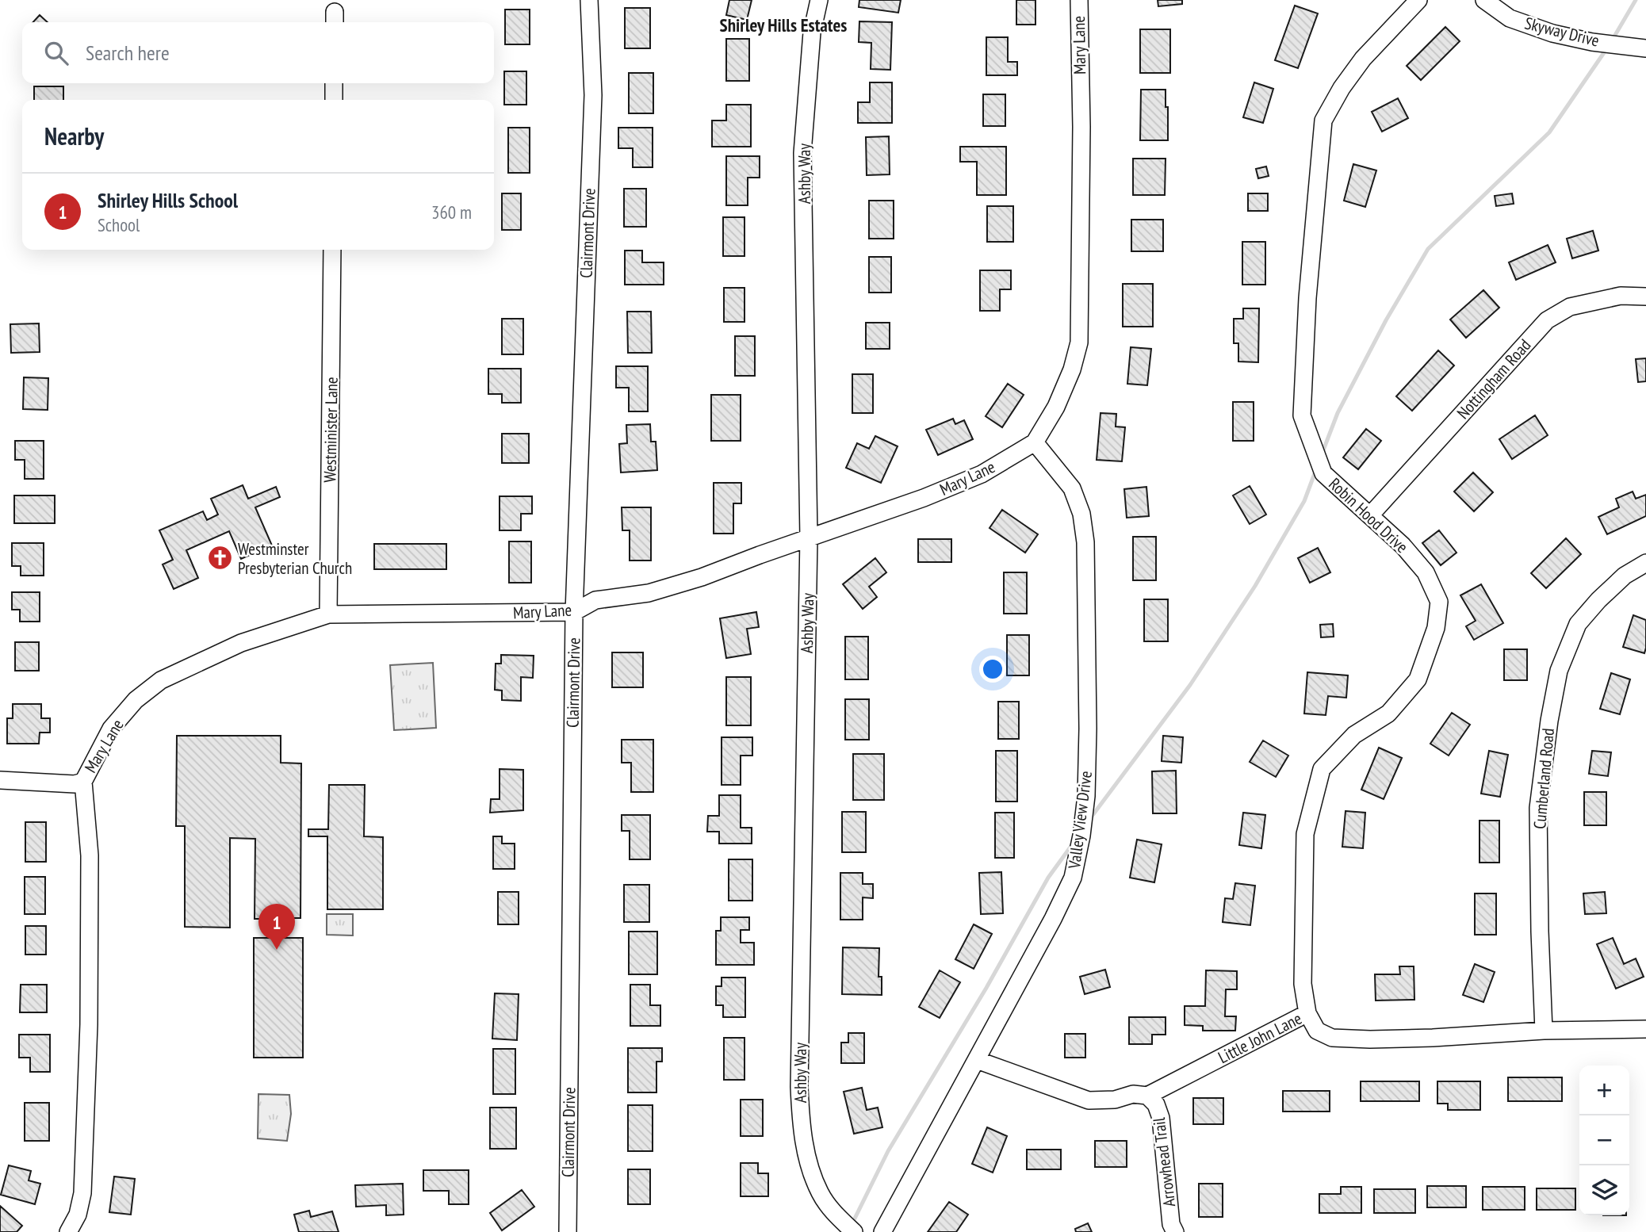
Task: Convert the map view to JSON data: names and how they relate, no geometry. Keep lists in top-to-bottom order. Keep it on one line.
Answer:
{"streets":{"street":["Skyway Drive","Mary Lane","Ashby Way","Clairmont Drive","Nottingham Road","Westminister Lane","Robin Hood Drive","Cumberland Road","Valley View Drive","Little John Lane","Arrowhead Trail"]},"crossings":[["Mary Lane","Ashby Way"],["Mary Lane","Clairmont Drive"],["Mary Lane","Westminister Lane"],["Mary Lane","Valley View Drive"],["Nottingham Road","Robin Hood Drive"],["Robin Hood Drive","Little John Lane"],["Cumberland Road","Little John Lane"],["Valley View Drive","Little John Lane"],["Little John Lane","Arrowhead Trail"]],"districts":["Shirley Hills Estates"],"places":{"church":["Westminster Presbyterian Church"]},"page":{"search":"Search here","heading":"Nearby","list":[{"mark":"1","name":"Shirley Hills School","note":"School","value":"360 m"}],"pins":"1","map_buttons":["+","−"]}}
